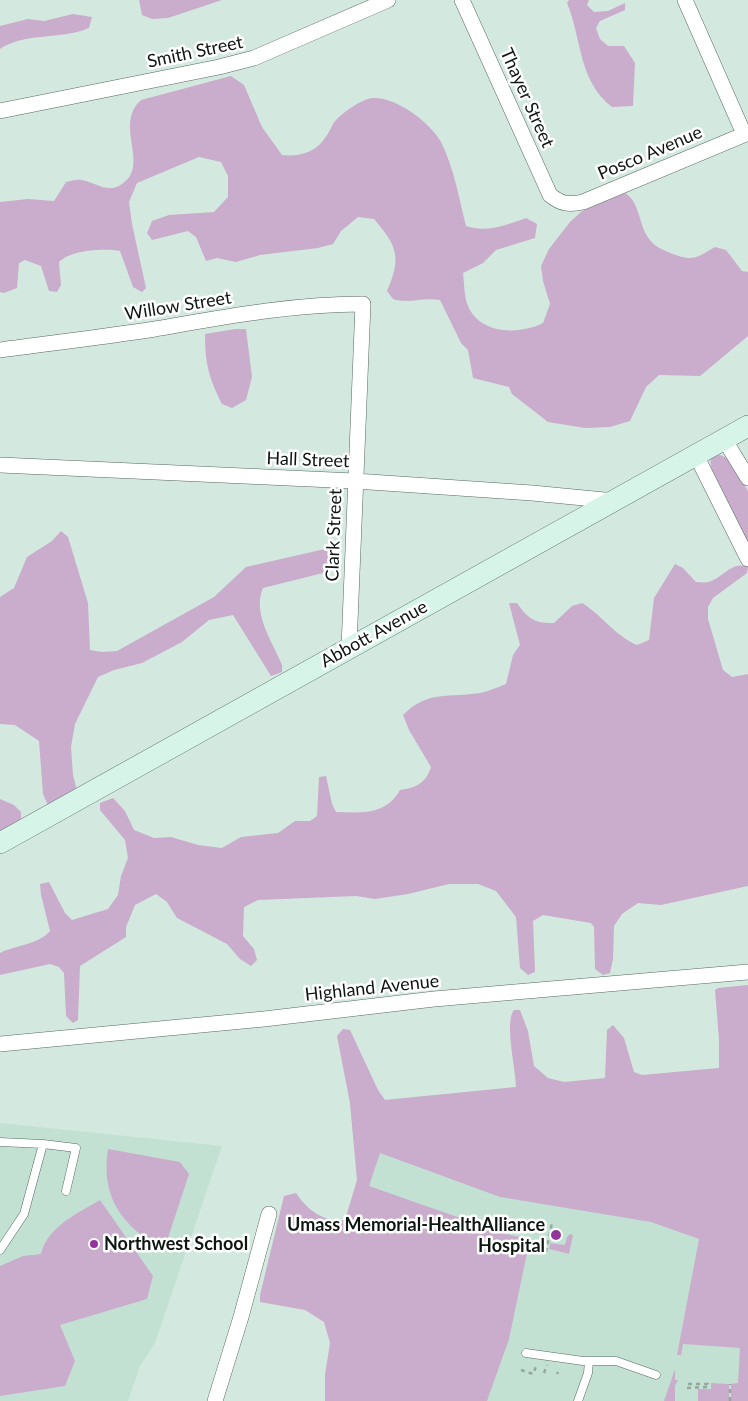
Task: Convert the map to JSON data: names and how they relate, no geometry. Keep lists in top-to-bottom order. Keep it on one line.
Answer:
{"streets":{"street":["Smith Street","Thayer Street","Posco Avenue","Willow Street","Hall Street","Clark Street","Abbott Avenue","Highland Avenue"]},"crossings":[["Thayer Street","Posco Avenue"],["Willow Street","Clark Street"],["Hall Street","Clark Street"],["Hall Street","Abbott Avenue"],["Clark Street","Abbott Avenue"]],"places":["Umass Memorial-HealthAlliance Hospital","Northwest School"]}
